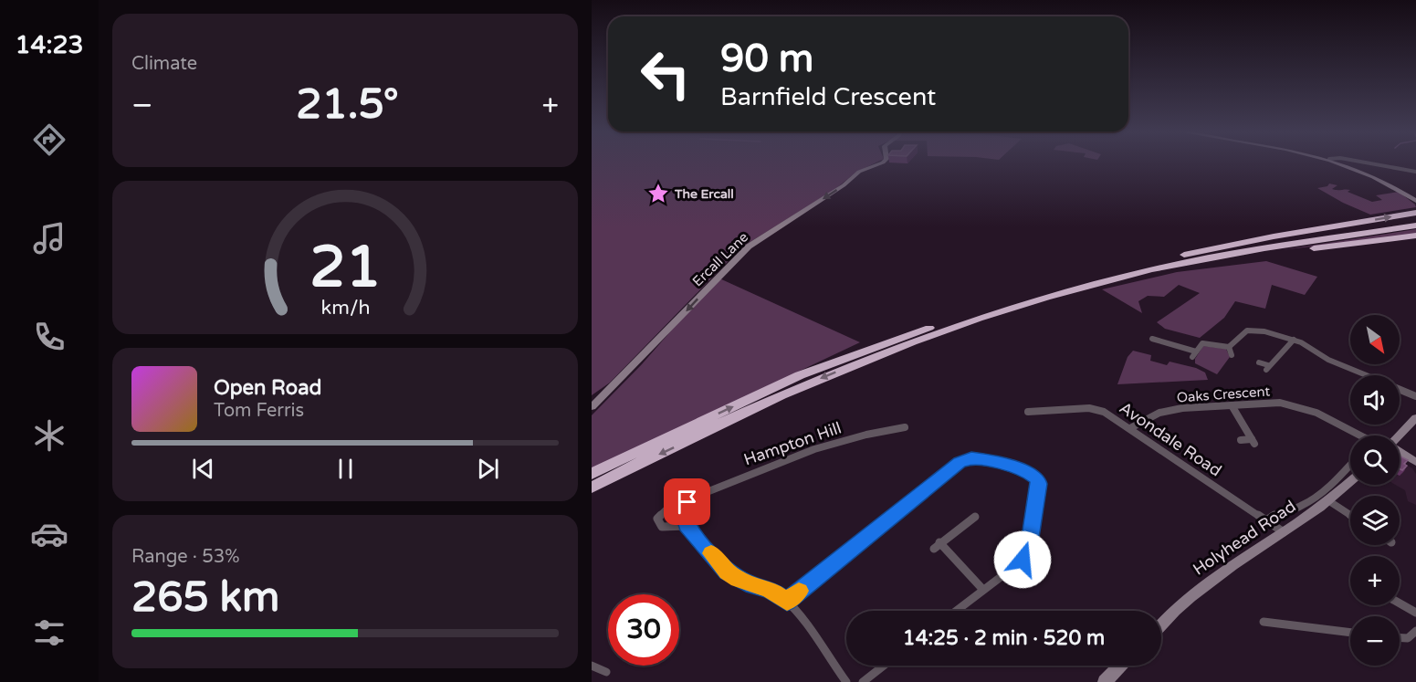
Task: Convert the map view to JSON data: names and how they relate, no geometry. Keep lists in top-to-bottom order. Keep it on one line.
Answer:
{"streets":{"street":["Ercall Lane","Oaks Crescent","Avondale Road","Hampton Hill","Holyhead Road"]},"crossings":[["Oaks Crescent","Avondale Road"],["Avondale Road","Holyhead Road"]],"one_way":["Ercall Lane"],"places":{"place":["The Ercall"]},"north":"bottom right","page":{"tabs":"14:23","tile":["Climate",["Range · 53%","265 km"]],"turn":["90 m","Barnfield Crescent"],"heat":["−","21.5°","+"],"map_buttons":["+","−"],"song":["Open Road","Tom Ferris"],"limit":"30","trip":"14:25 · 2 min · 520 m","gauge":["21","km/h"]}}
